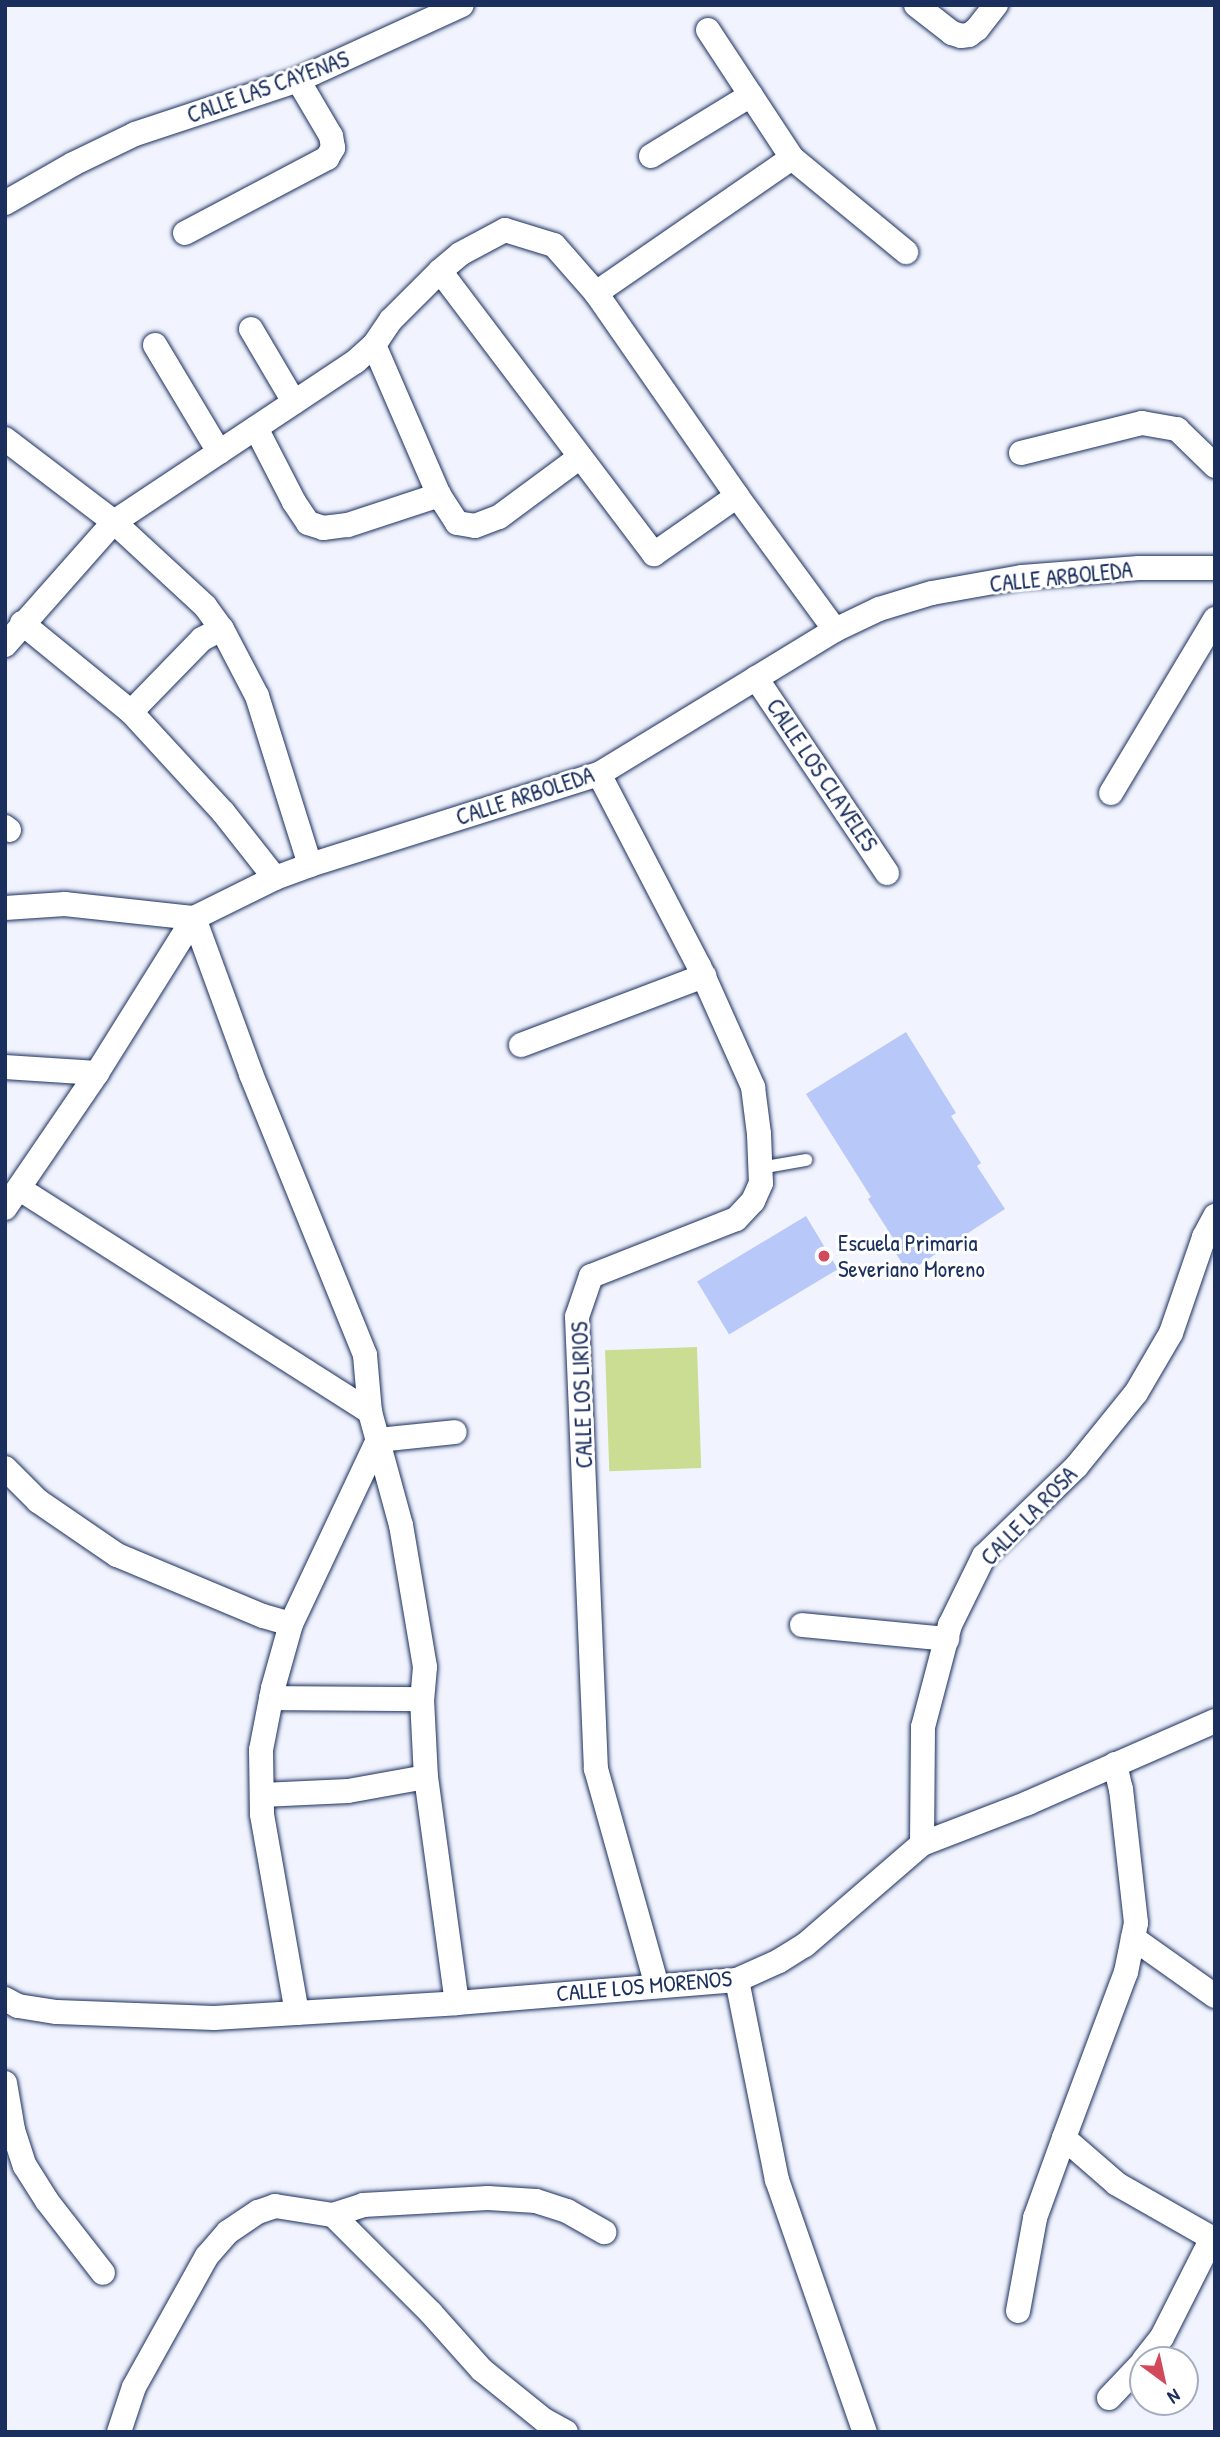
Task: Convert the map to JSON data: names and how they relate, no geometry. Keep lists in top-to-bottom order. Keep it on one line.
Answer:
{"streets":{"street":["CALLE LAS CAYENAS","CALLE ARBOLEDA","CALLE LOS CLAVELES","CALLE LOS LIRIOS","CALLE LA ROSA","CALLE LOS MORENOS"]},"crossings":[["CALLE ARBOLEDA","CALLE LOS CLAVELES"],["CALLE ARBOLEDA","CALLE LOS LIRIOS"],["CALLE LOS LIRIOS","CALLE LOS MORENOS"],["CALLE LA ROSA","CALLE LOS MORENOS"]],"places":["Escuela Primaria Severiano Moreno"],"north":"bottom right"}
